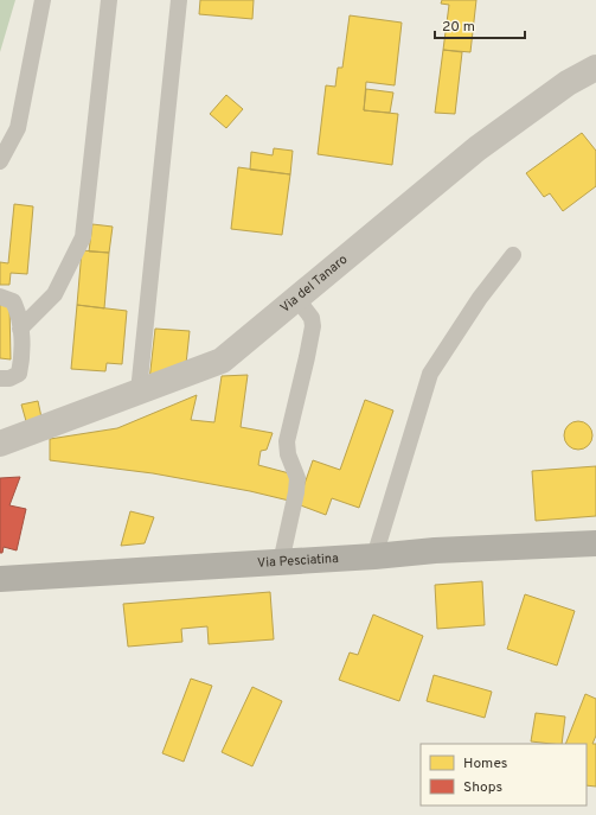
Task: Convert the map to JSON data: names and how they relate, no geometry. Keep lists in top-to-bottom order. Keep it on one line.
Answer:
{"streets":{"main road":["Via Pesciatina"],"street":["Via del Tanaro"]},"legend":["Homes","Shops"],"scale_bar":"20 m"}
